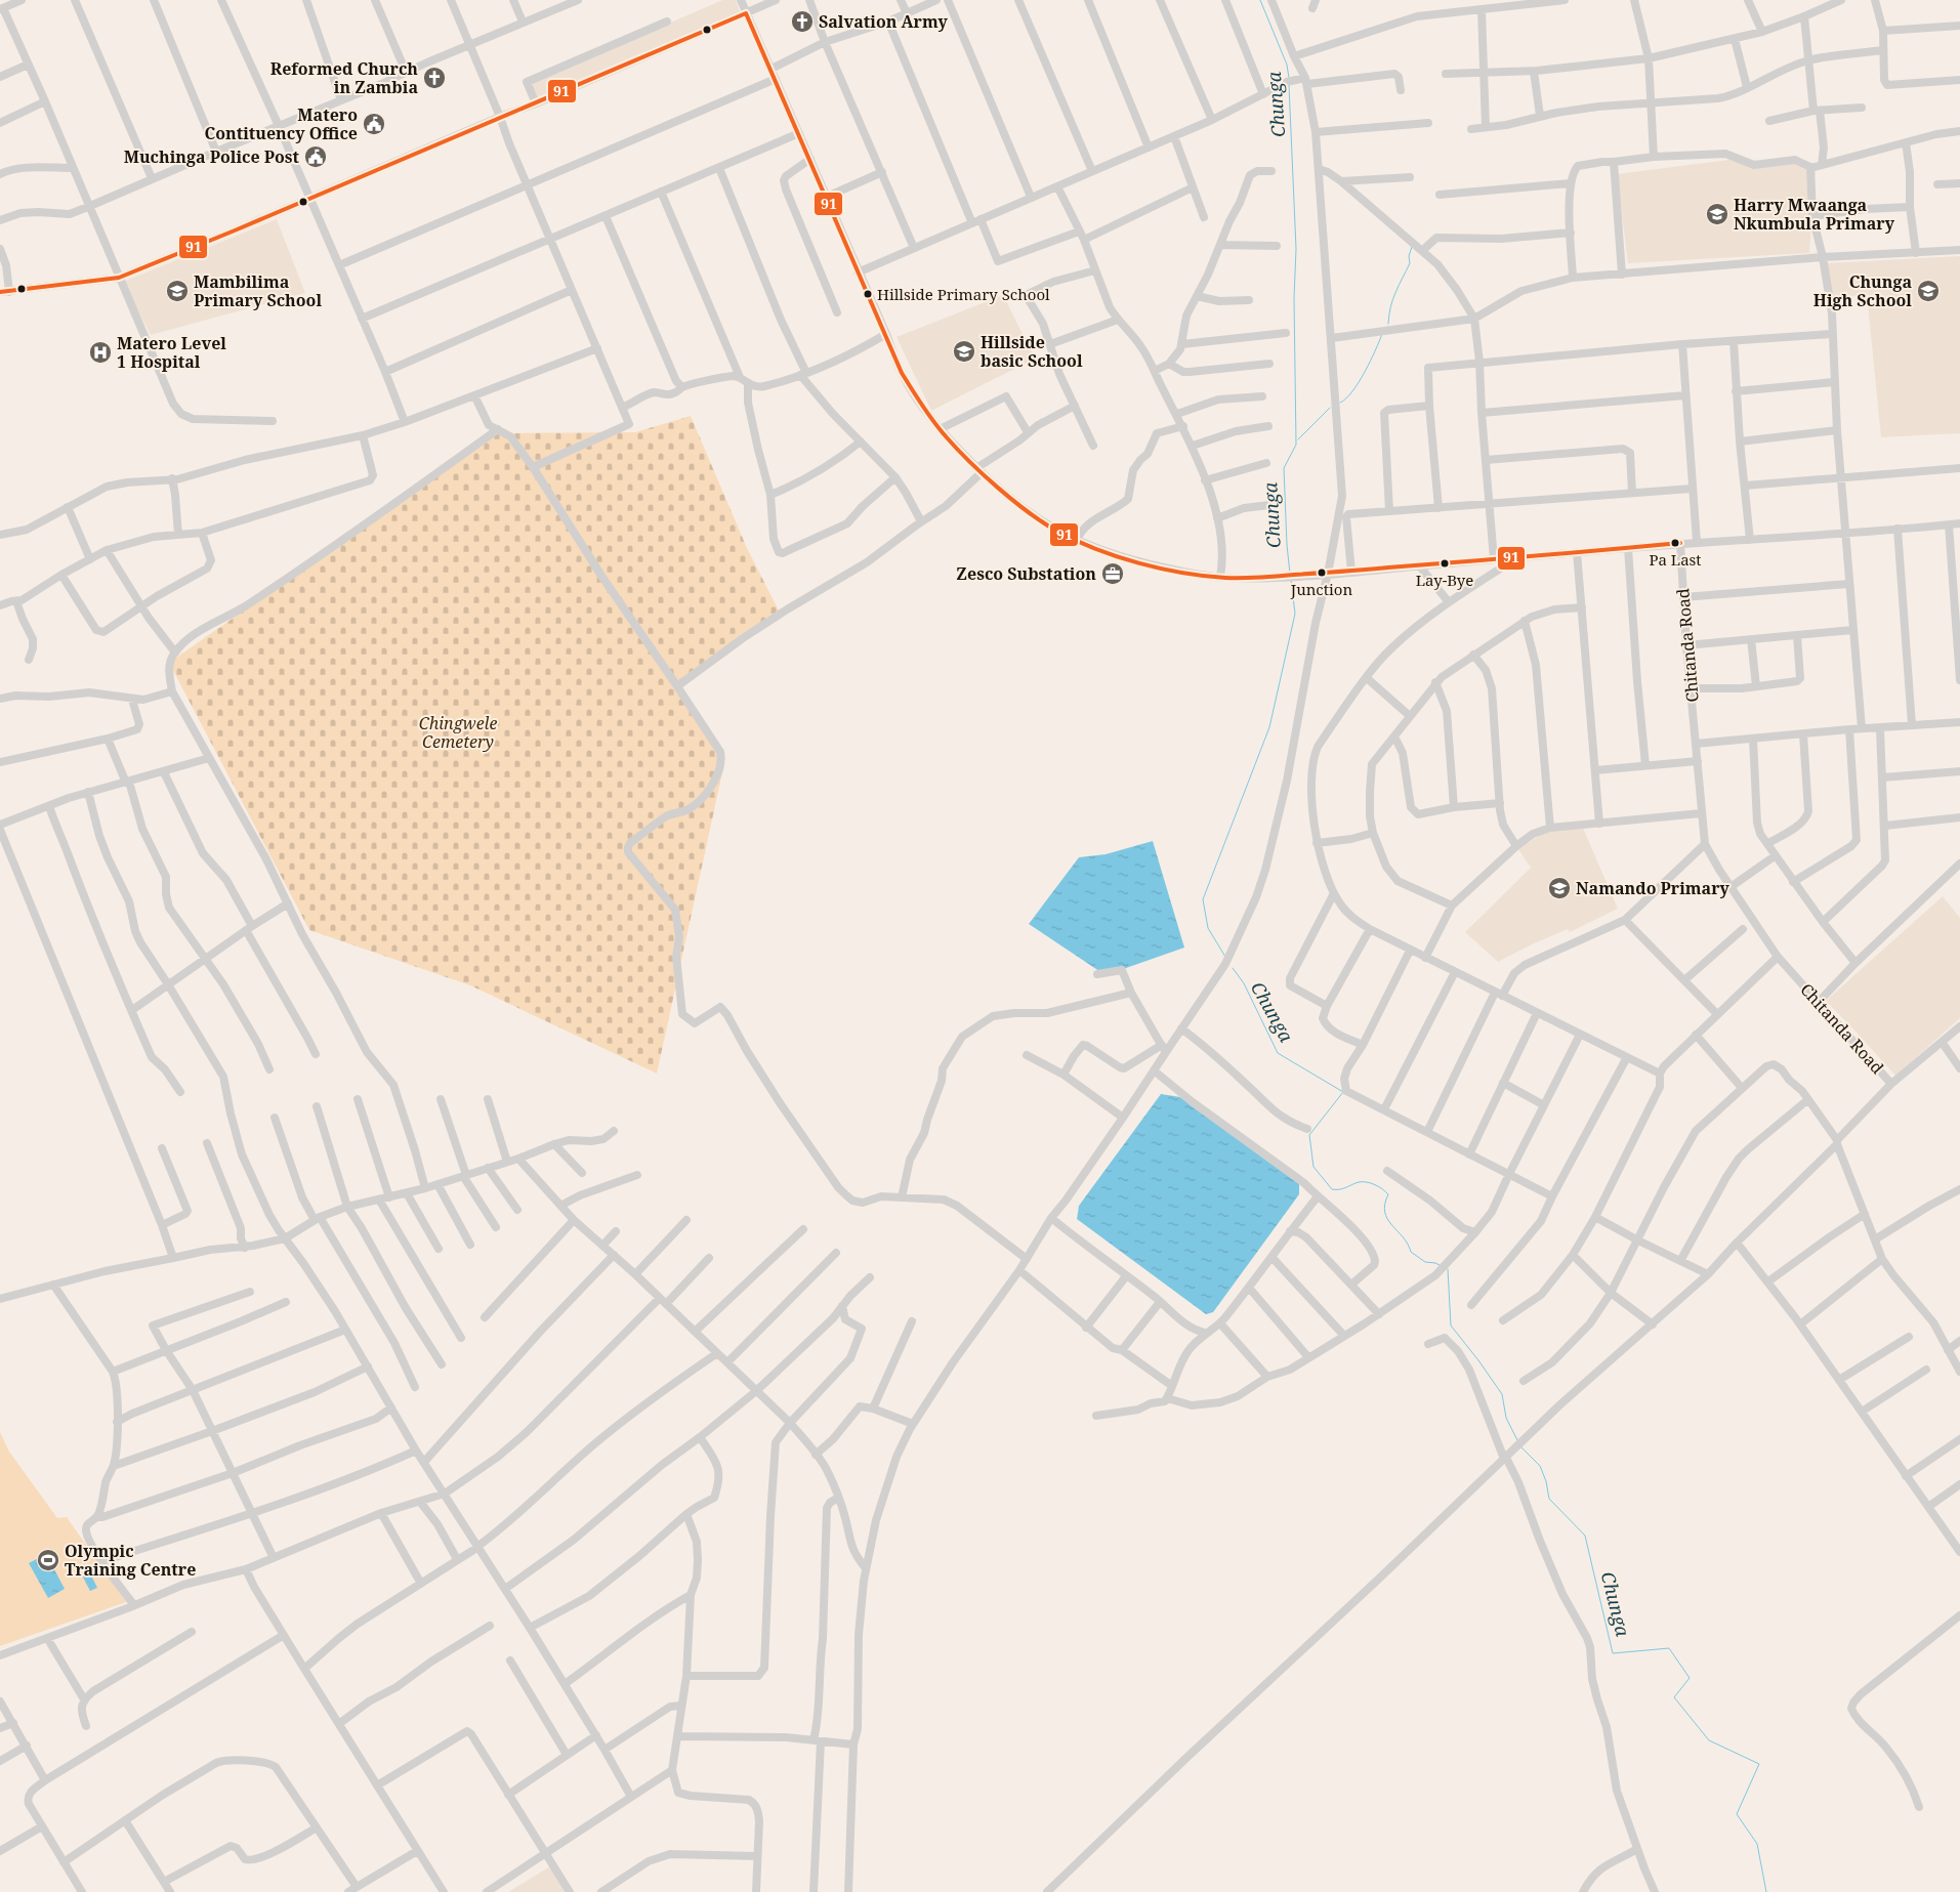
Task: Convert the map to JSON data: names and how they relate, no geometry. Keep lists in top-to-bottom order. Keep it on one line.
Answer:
{"streets":{"street":["Chitanda Road"]},"water":["Chunga"],"parks":["Chingwele Cemetery"],"places":{"church":["Salvation Army","Reformed Church in Zambia"],"public building":["Matero Contituency Office","Muchinga Police Post"],"school or university":["Harry Mwaanga Nkumbula Primary","Mambilima Primary School","Chunga High School","Hillside basic School","Namando Primary"],"other":["Hillside Primary School","Pa Last","Lay-Bye","Junction"],"hospital":["Matero Level 1 Hospital"],"office":["Zesco Substation"],"sports":["Olympic Training Centre"]},"lines":["transit line 91"]}
